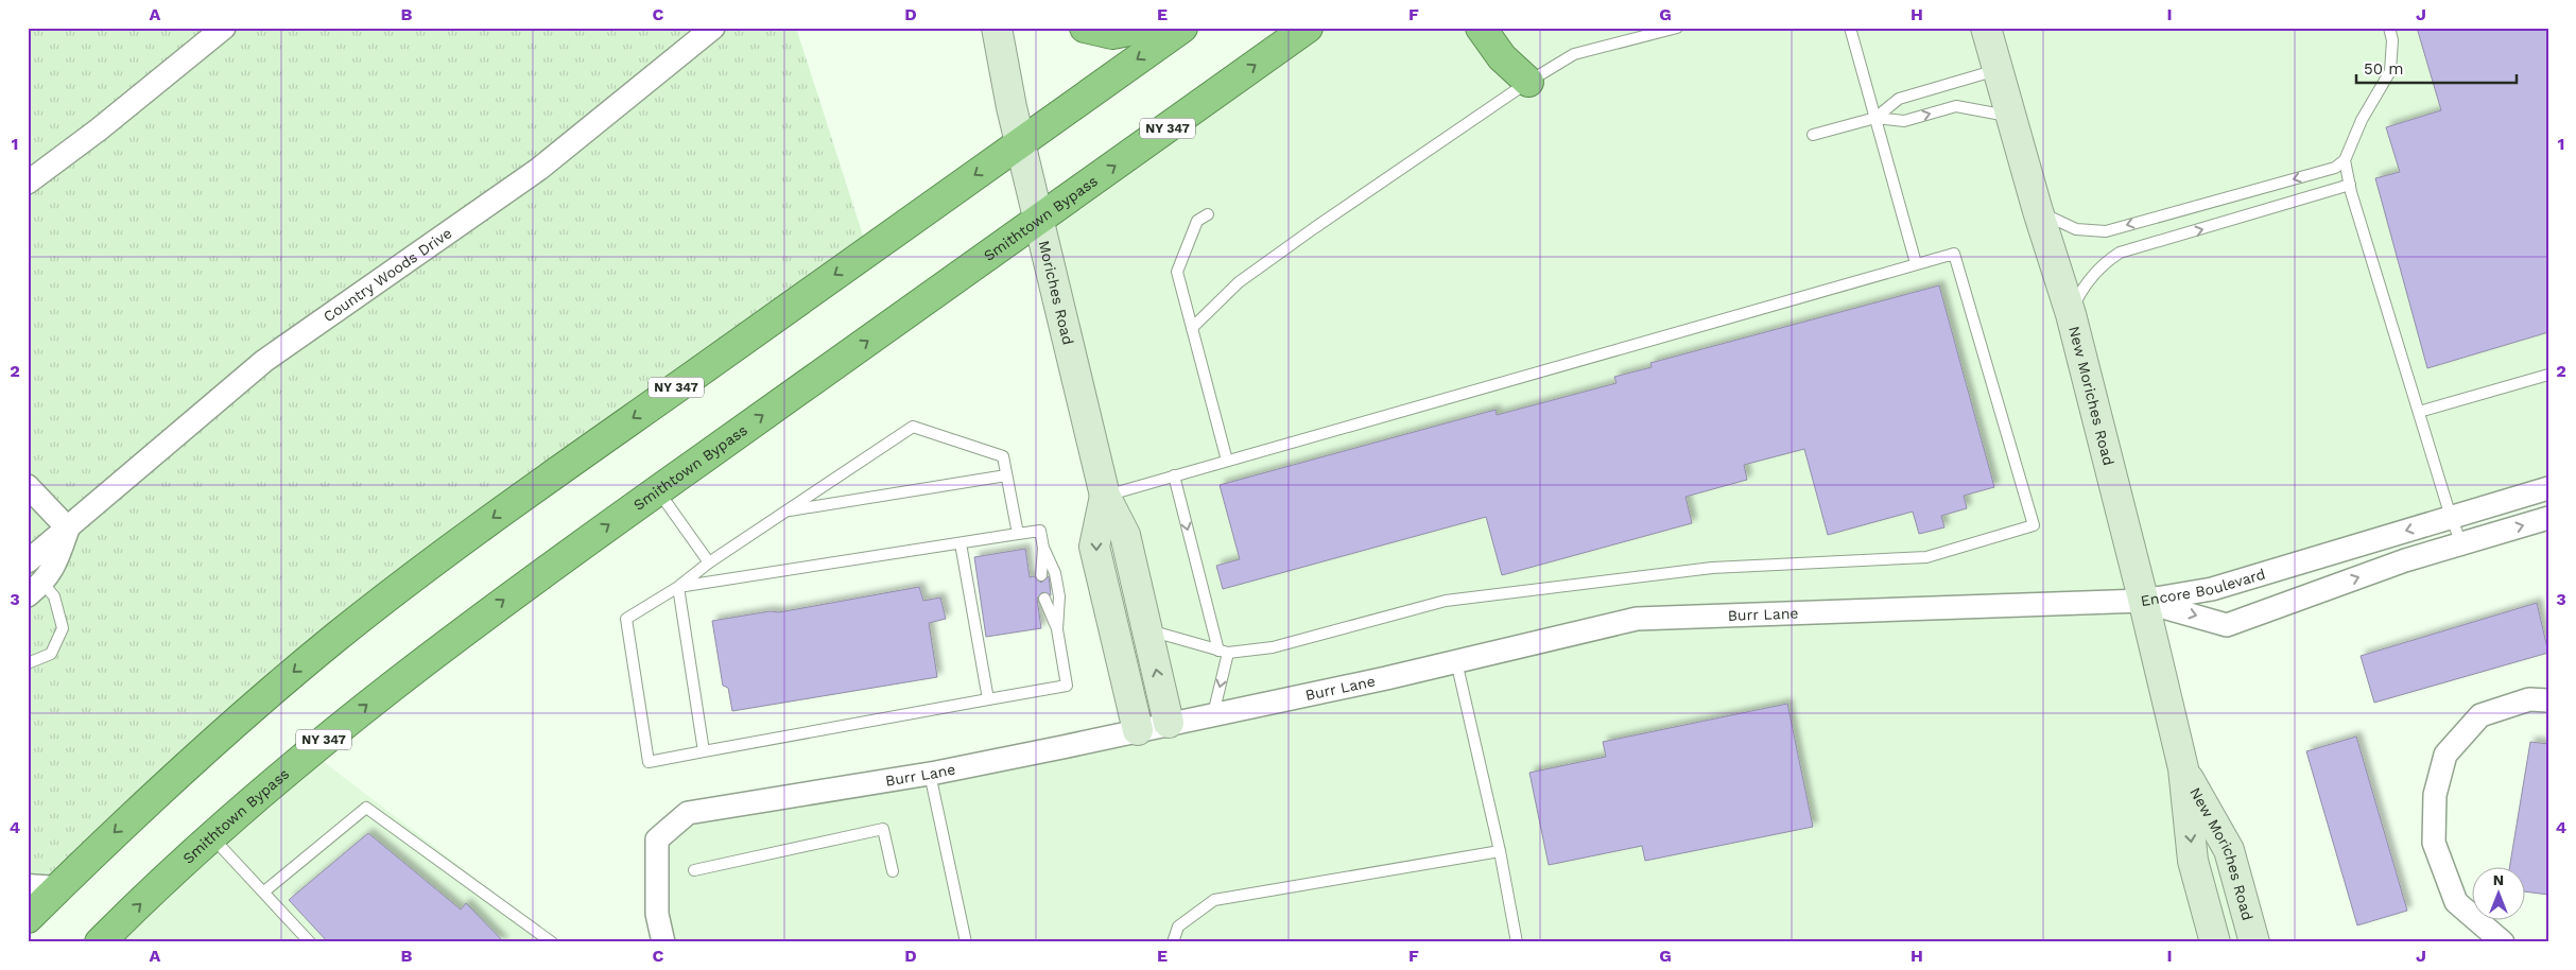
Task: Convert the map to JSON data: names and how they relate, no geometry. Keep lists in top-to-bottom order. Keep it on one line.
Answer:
{"streets":{"highway":["NY 347","Smithtown Bypass"],"main road":["Moriches Road","New Moriches Road"],"street":["Country Woods Drive","Encore Boulevard","Burr Lane"]},"crossings":[["NY 347","Moriches Road"],["Smithtown Bypass","Moriches Road"],["Moriches Road","Burr Lane"],["New Moriches Road","Encore Boulevard"],["New Moriches Road","Burr Lane"],["Encore Boulevard","Burr Lane"]],"scale_bar":"50 m","north":"top","grid":{"columns":["A","B","C","D","E","F","G","H","I","J"],"rows":["1","2","3","4"]}}
